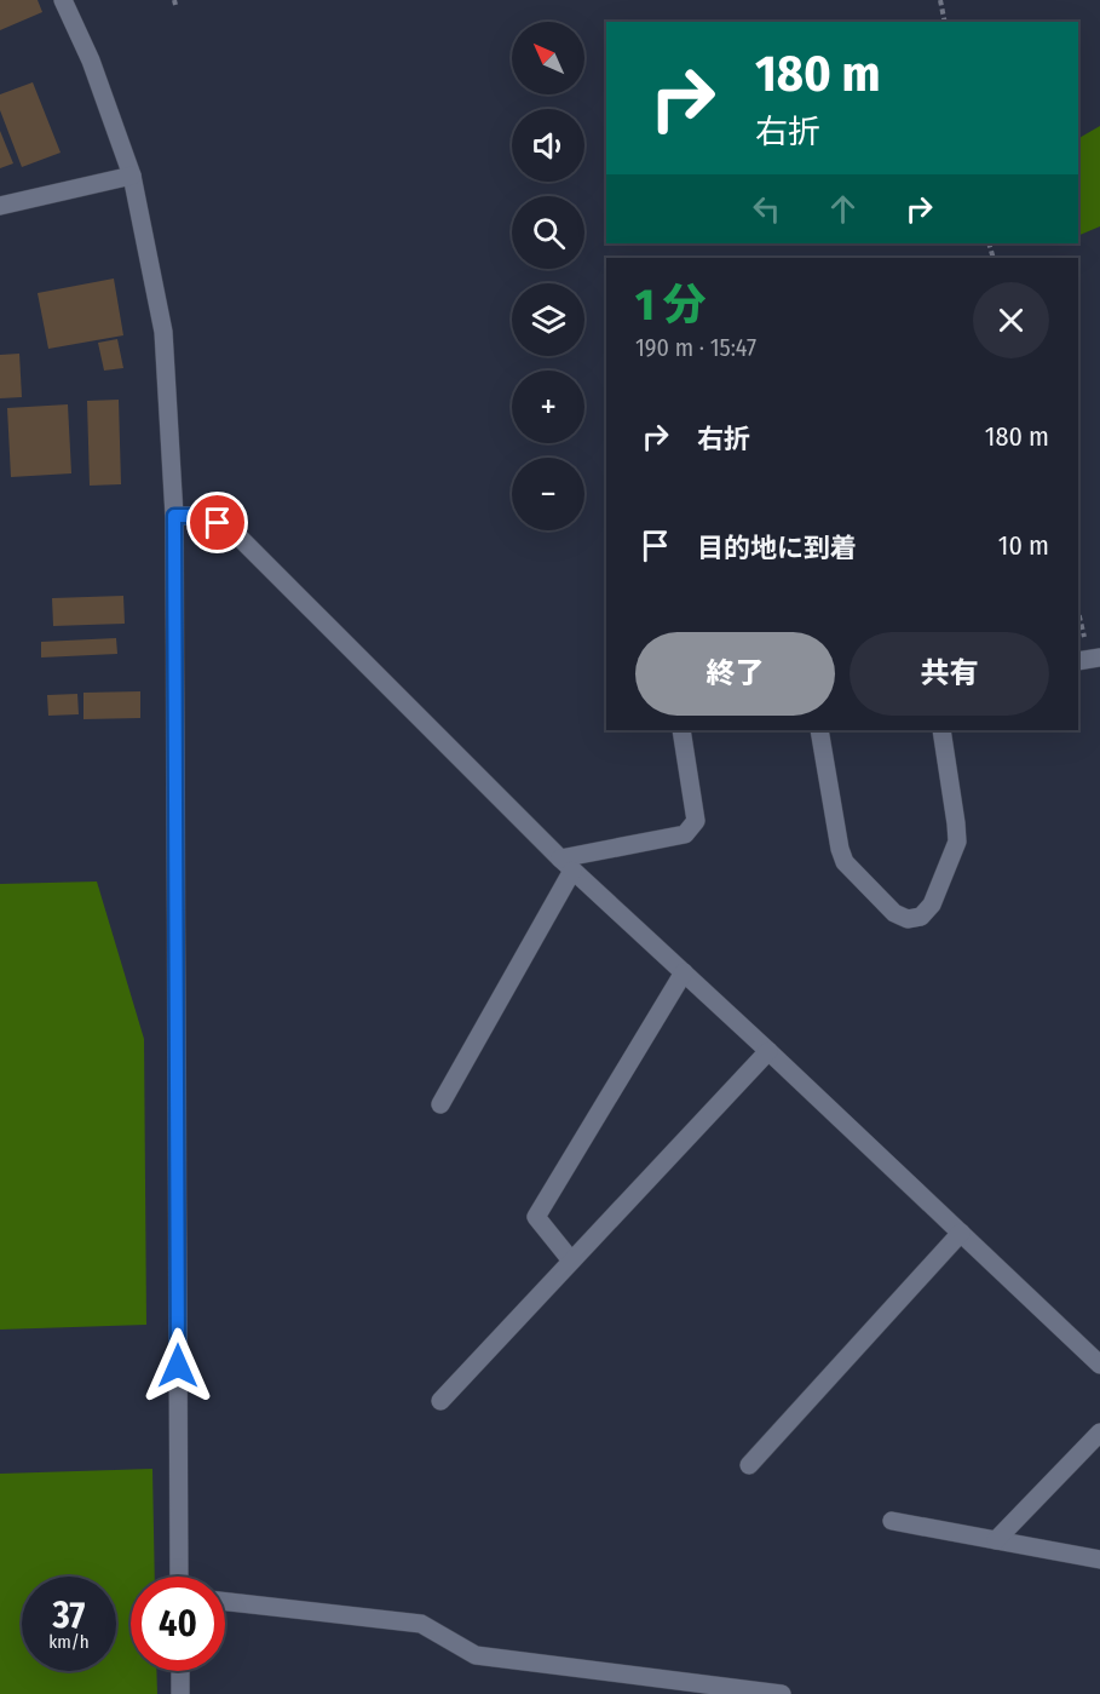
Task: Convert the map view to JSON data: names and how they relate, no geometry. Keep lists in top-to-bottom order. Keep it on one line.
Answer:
{"north":"top left","page":{"map_buttons":["+","−"],"turn":["180 m","右折"],"heading":["1 分","190 m · 15:47"],"list":[{"name":"右折","value":"180 m"},{"name":"目的地に到着","value":"10 m"}],"buttons":["終了","共有"],"speed":"37 km/h","limit":"40"}}
